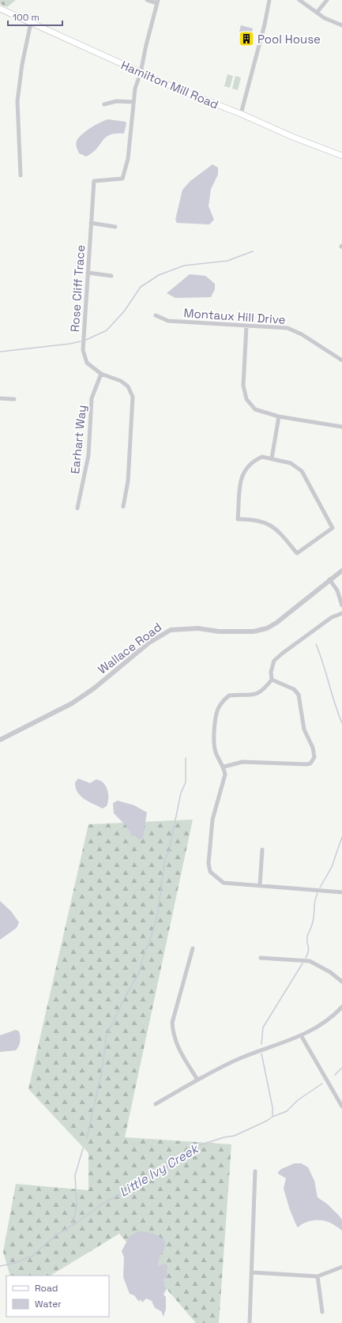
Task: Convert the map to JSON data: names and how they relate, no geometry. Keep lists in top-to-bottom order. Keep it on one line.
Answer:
{"streets":{"main road":["Hamilton Mill Road"],"street":["Rose Cliff Trace","Montaux Hill Drive","Earhart Way","Wallace Road"]},"crossings":[["Hamilton Mill Road","Rose Cliff Trace"],["Rose Cliff Trace","Earhart Way"]],"water":["Little Ivy Creek"],"places":{"building":["Pool House"]},"legend":["Road","Water"],"scale_bar":"100 m"}
